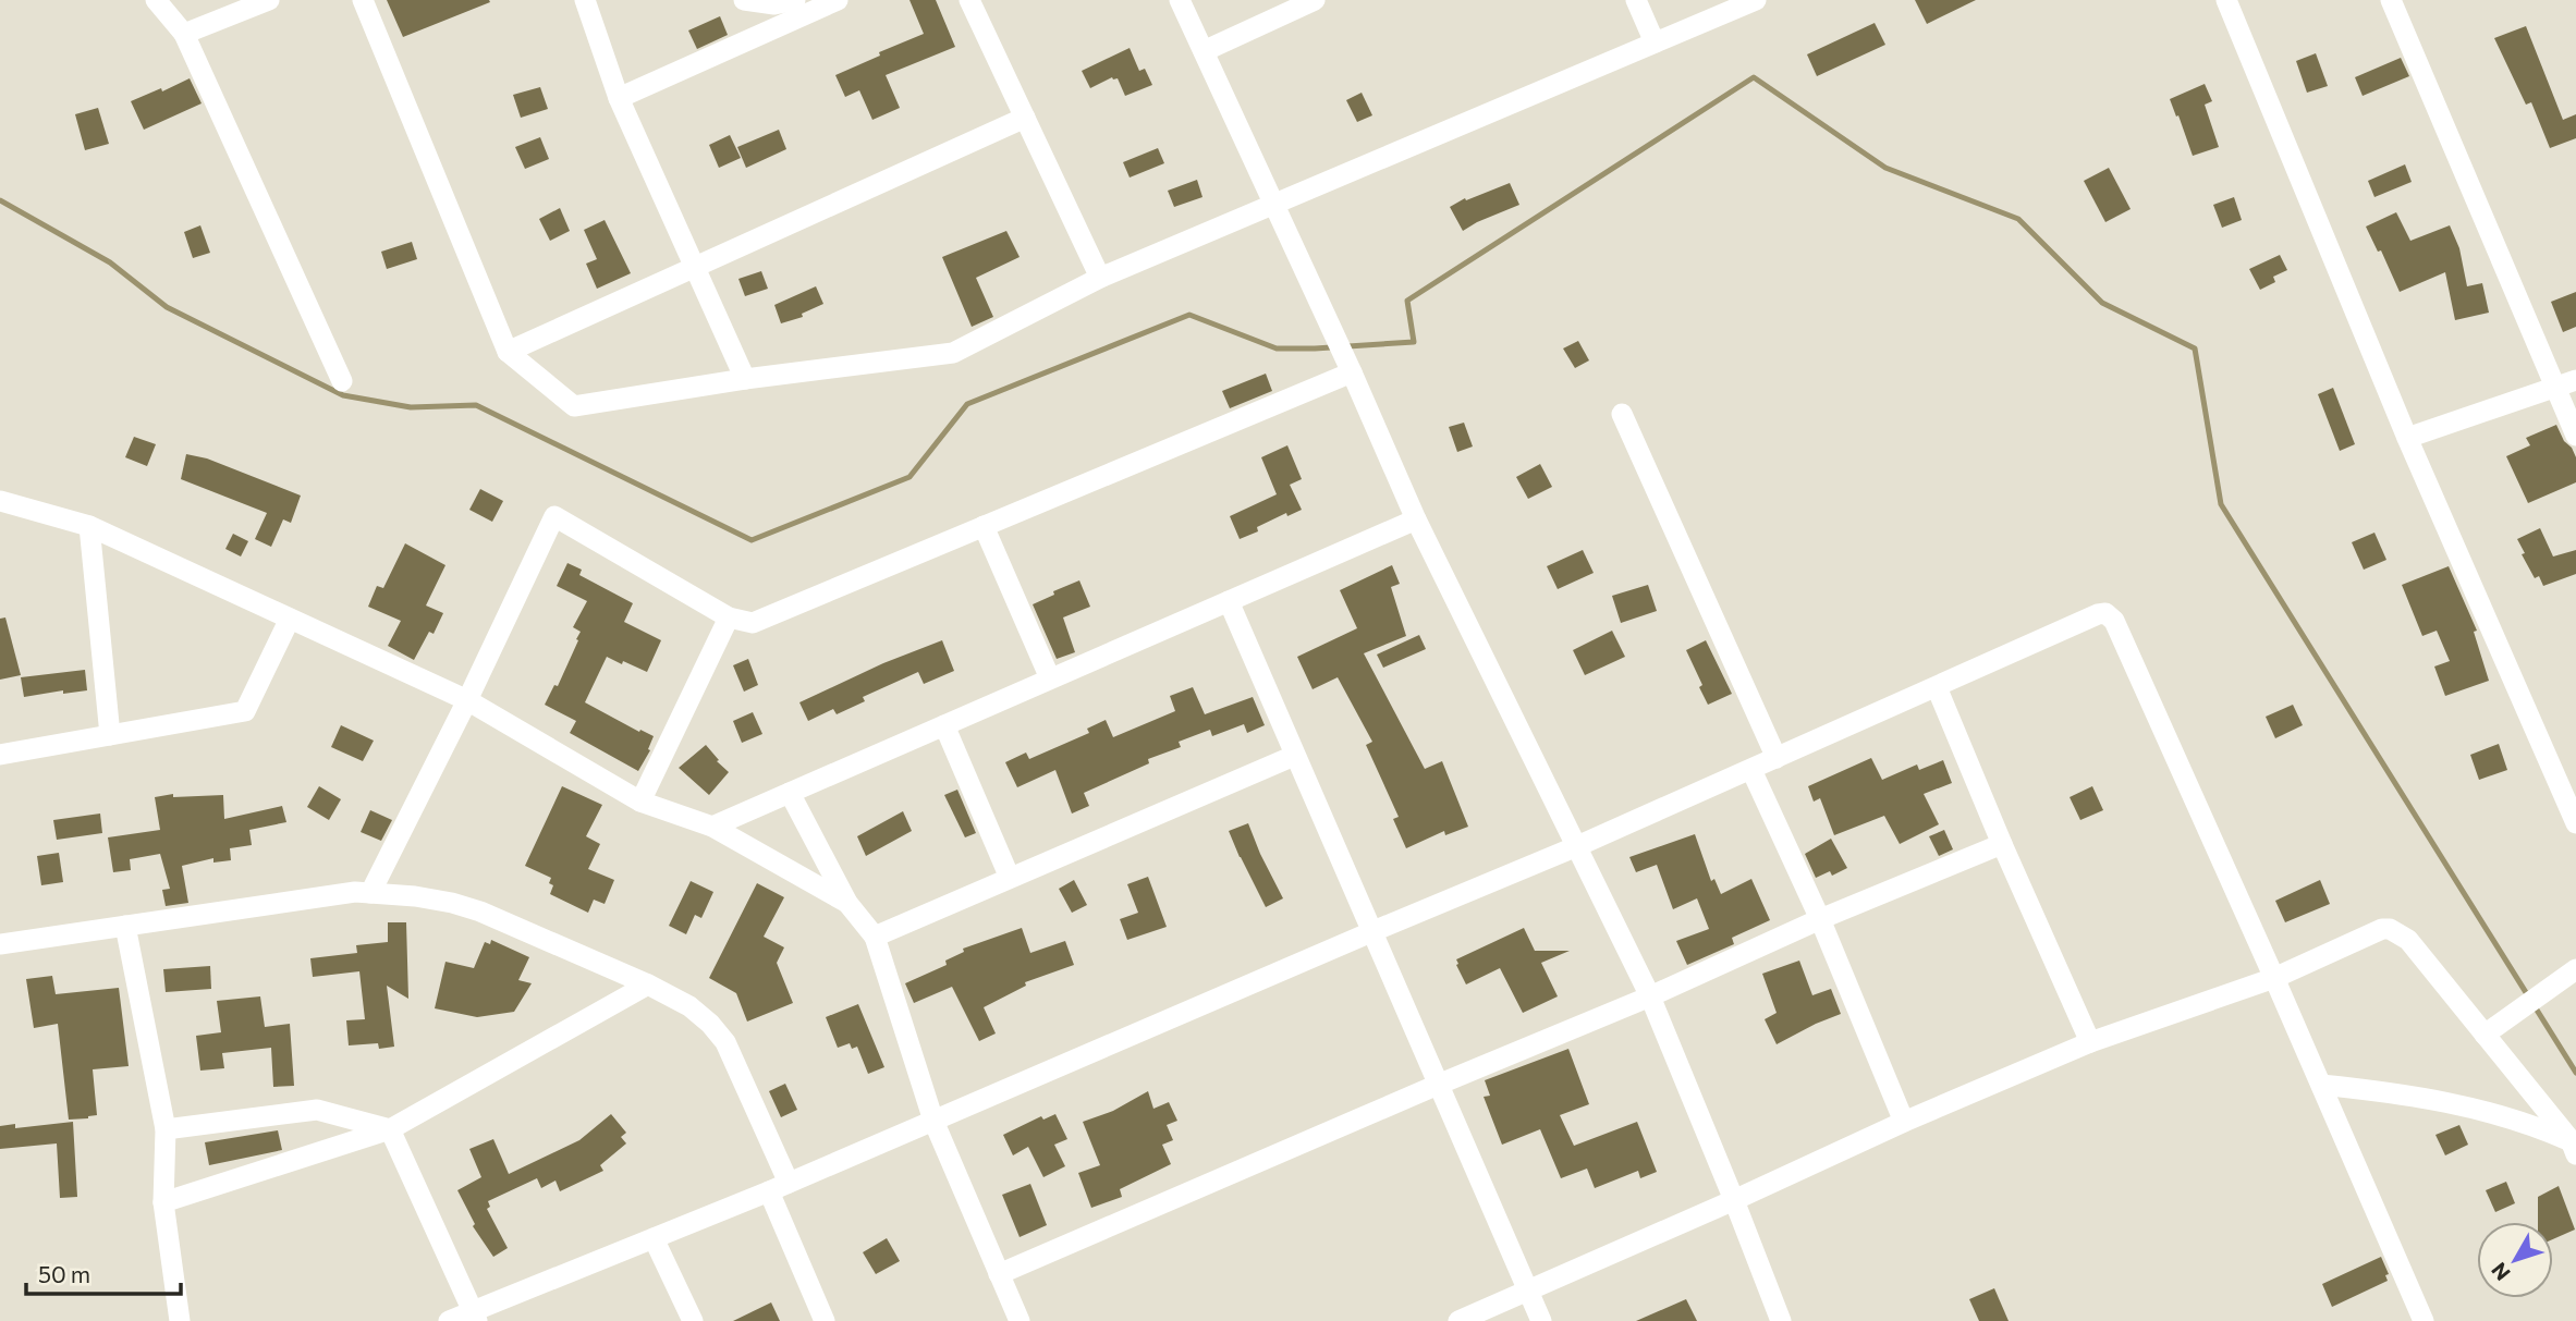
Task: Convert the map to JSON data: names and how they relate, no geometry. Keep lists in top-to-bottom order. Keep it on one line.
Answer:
{"scale_bar":"50 m","north":"bottom left"}
